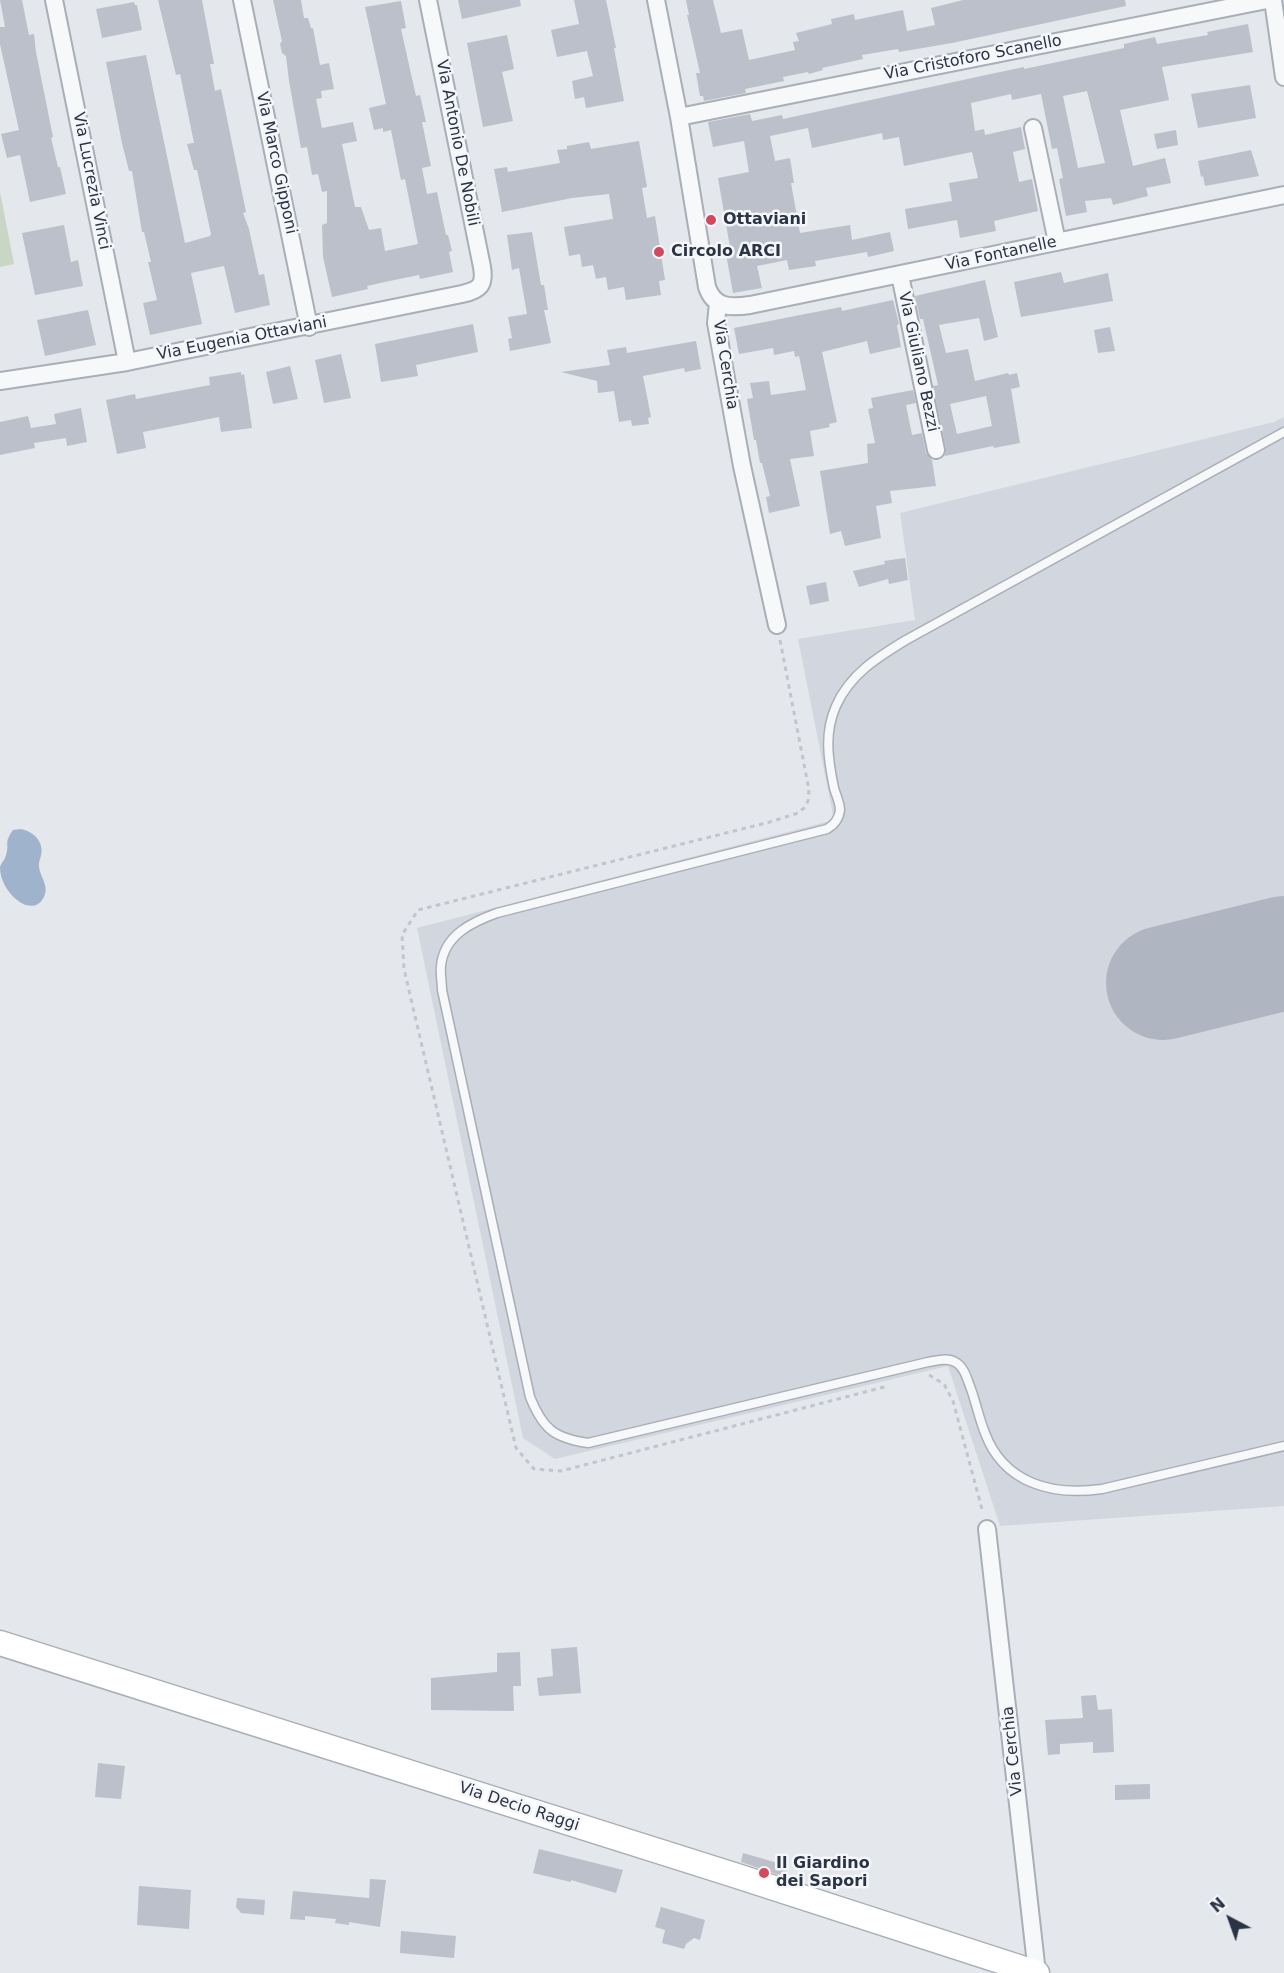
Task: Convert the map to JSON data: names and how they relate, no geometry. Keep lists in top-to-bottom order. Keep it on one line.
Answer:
{"streets":{"main road":["Via Decio Raggi"],"street":["Via Cristoforo Scanello","Via Antonio De Nobili","Via Marco Gipponi","Via Lucrezia Vinci","Via Fontanelle","Via Eugenia Ottaviani","Via Giuliano Bezzi","Via Cerchia"]},"crossings":[["Via Cristoforo Scanello","Via Cerchia"],["Via Antonio De Nobili","Via Eugenia Ottaviani"],["Via Marco Gipponi","Via Eugenia Ottaviani"],["Via Lucrezia Vinci","Via Eugenia Ottaviani"],["Via Fontanelle","Via Giuliano Bezzi"],["Via Fontanelle","Via Cerchia"],["Via Cerchia","Via Decio Raggi"]],"places":["Ottaviani","Circolo ARCI","Il Giardino dei Sapori"],"north":"top left"}
